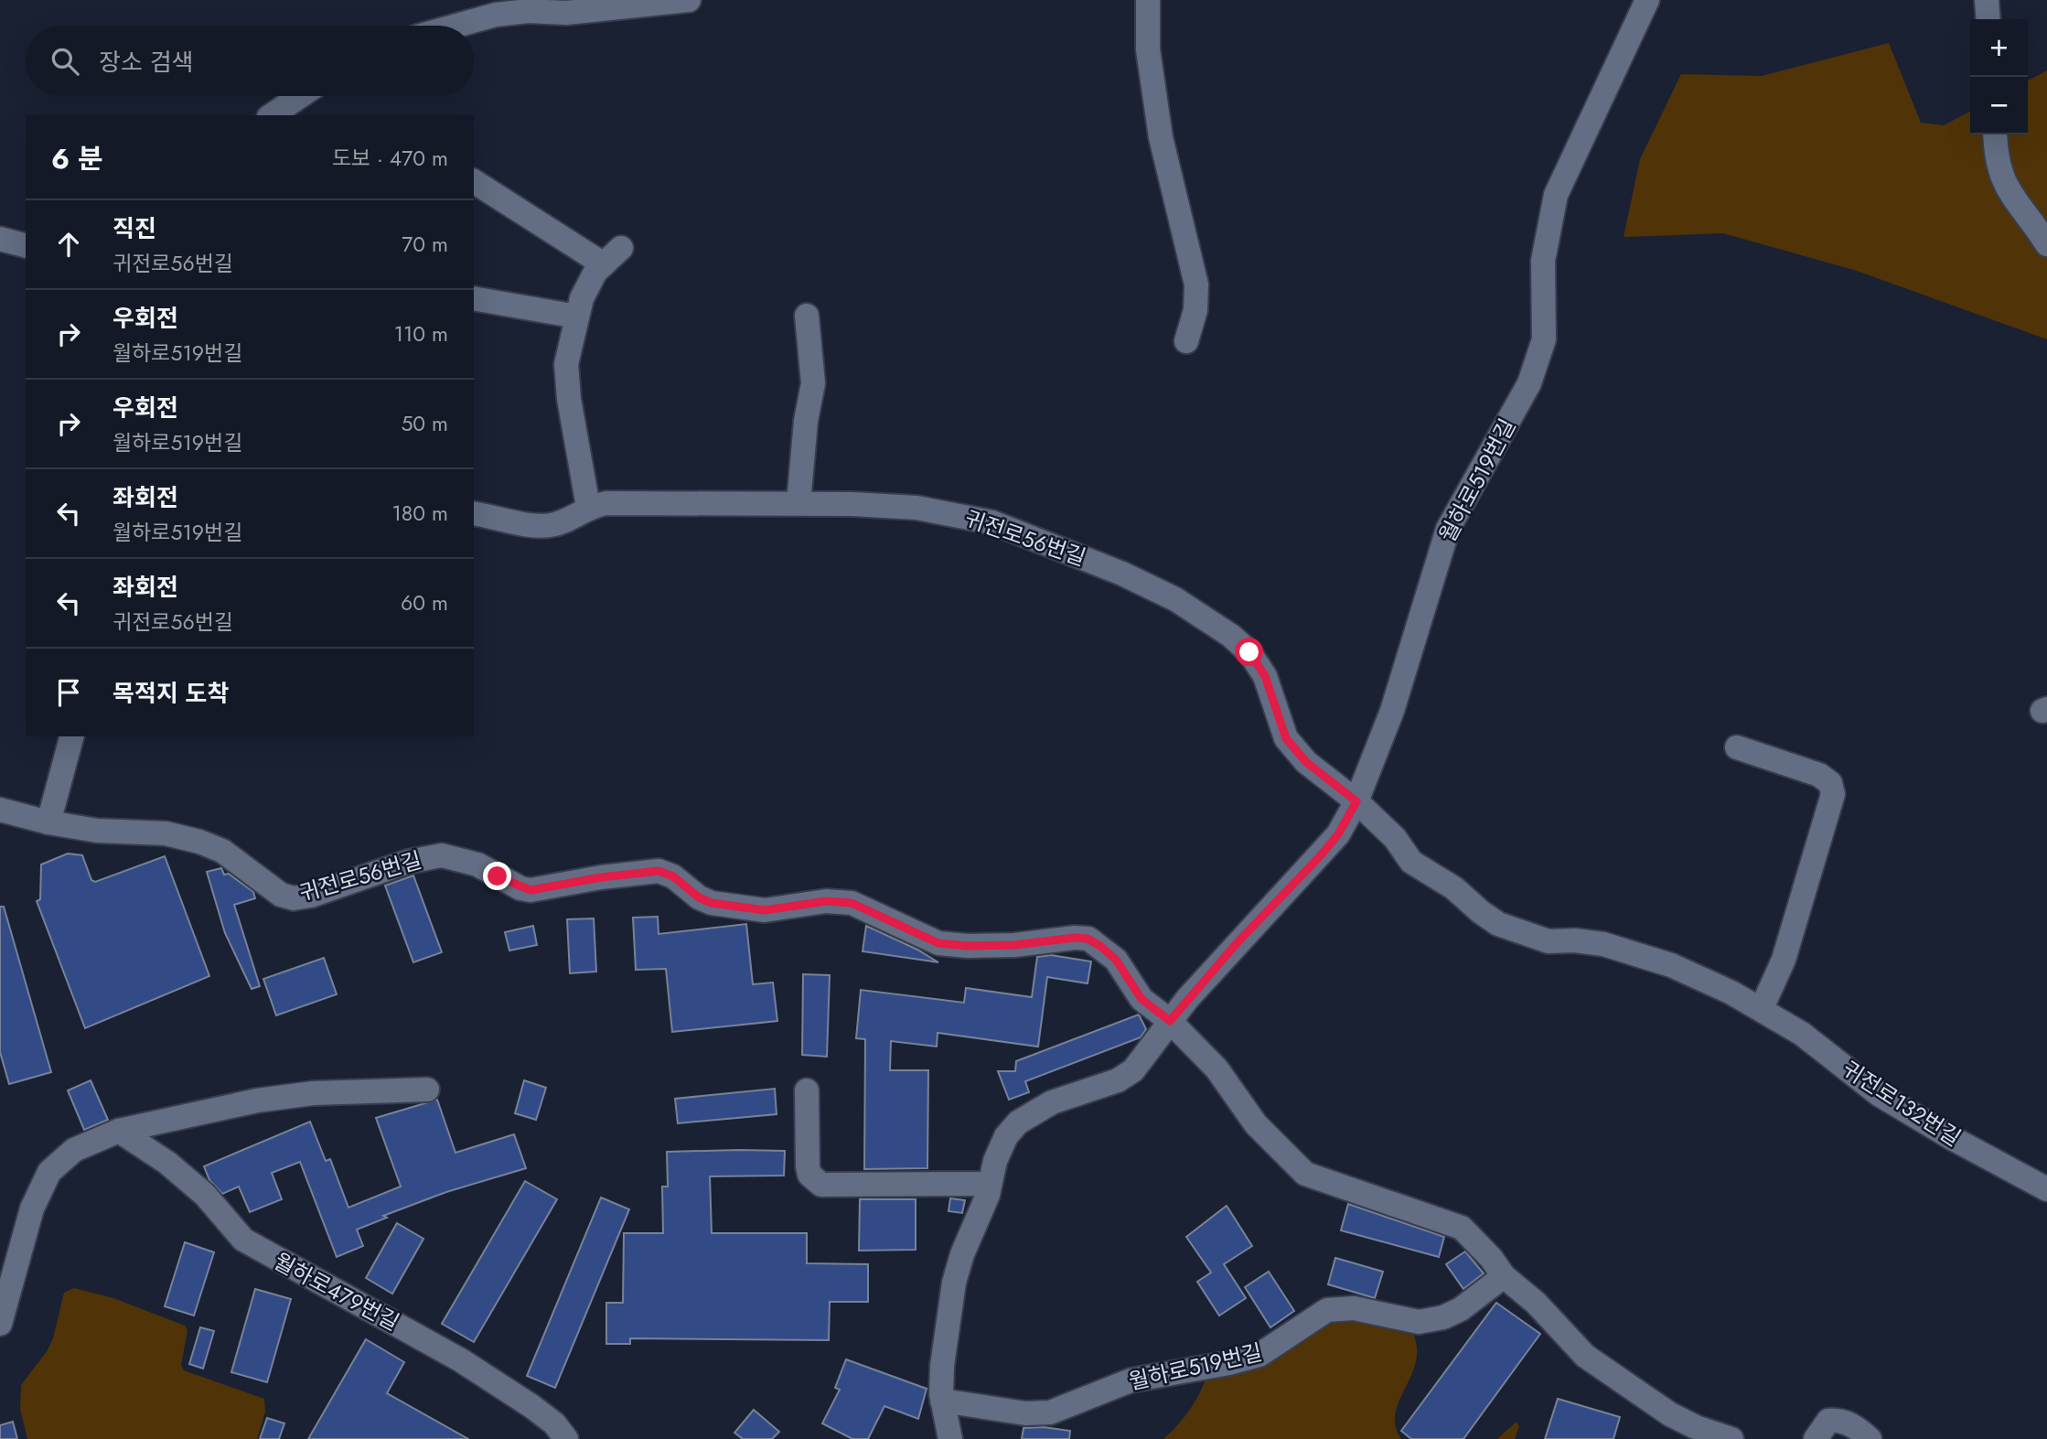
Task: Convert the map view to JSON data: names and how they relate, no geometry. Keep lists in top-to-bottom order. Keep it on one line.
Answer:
{"streets":{"street":["월하로519번길","귀전로56번길","귀전로132번길","월하로479번길"]},"crossings":[["월하로519번길","귀전로56번길"],["월하로519번길","귀전로132번길"],["귀전로56번길","귀전로132번길"]],"page":{"map_buttons":["+","−"],"search":"장소 검색","heading":["6 분","도보 · 470 m"],"list":[["직진","귀전로56번길","70 m"],["우회전","월하로519번길","110 m"],["우회전","월하로519번길","50 m"],["좌회전","월하로519번길","180 m"],["좌회전","귀전로56번길","60 m"],"목적지 도착"]}}
